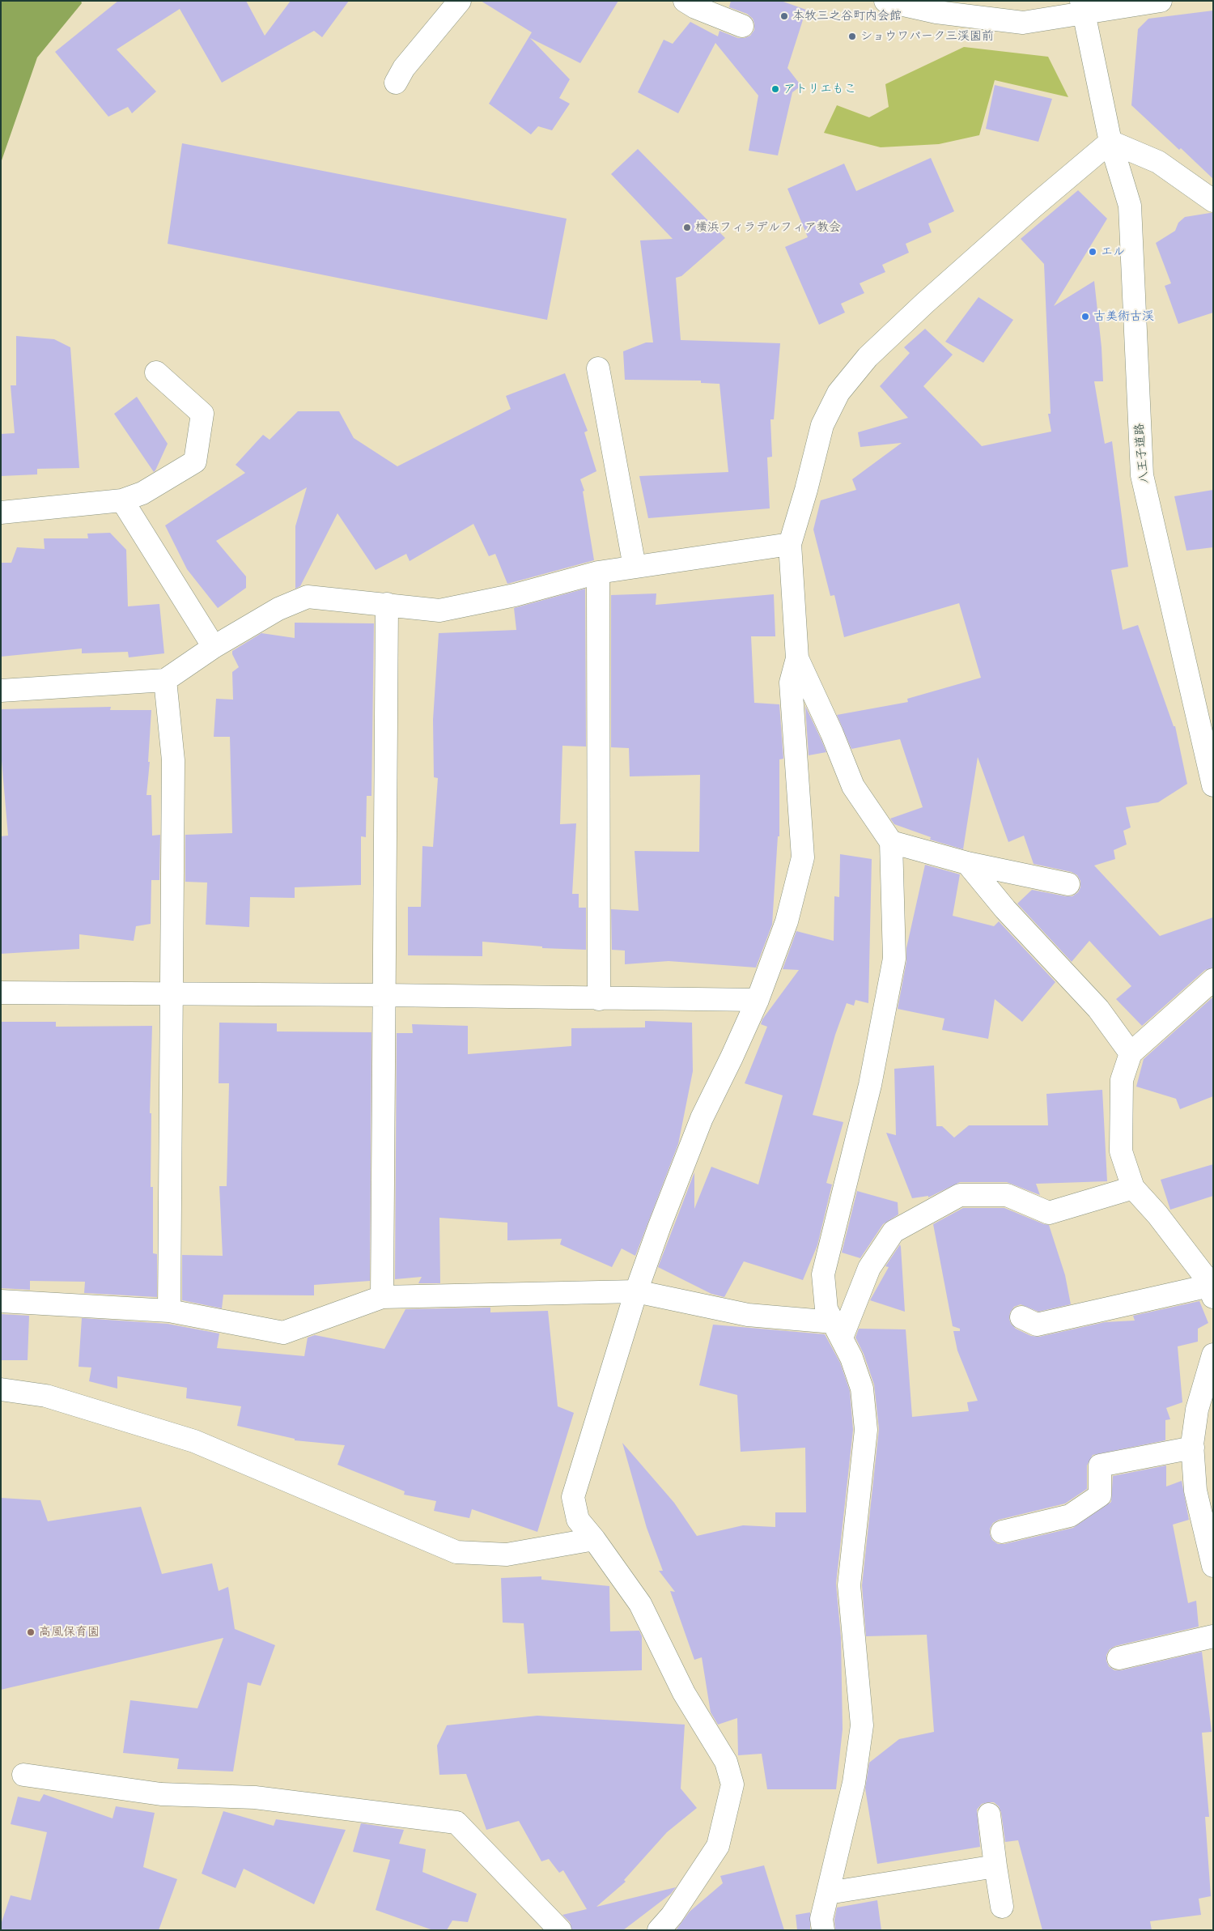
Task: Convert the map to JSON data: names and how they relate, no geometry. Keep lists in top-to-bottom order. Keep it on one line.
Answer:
{"streets":{"street":["八王子道路"]},"places":["本牧三之谷町内会館","ショウワパーク三渓園前","アトリエもこ","横浜フィラデルフィア教会","エル","古美術古渓","高風保育園"]}
